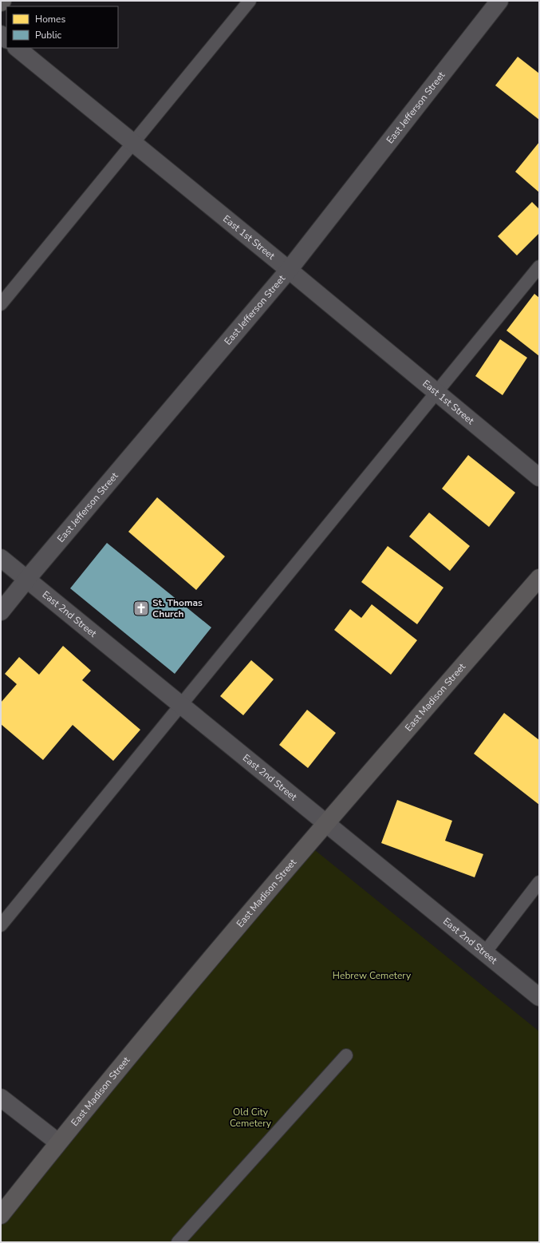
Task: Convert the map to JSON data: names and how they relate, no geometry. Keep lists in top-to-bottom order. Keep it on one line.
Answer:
{"streets":{"main road":["East Madison Street"],"street":["East Jefferson Street","East 1st Street","East 2nd Street"]},"crossings":[["East Jefferson Street","East 1st Street"],["East Jefferson Street","East 2nd Street"],["East 2nd Street","East Madison Street"]],"parks":["Hebrew Cemetery","Old City Cemetery"],"places":{"church":["St. Thomas Church"]},"legend":["Homes","Public"]}
